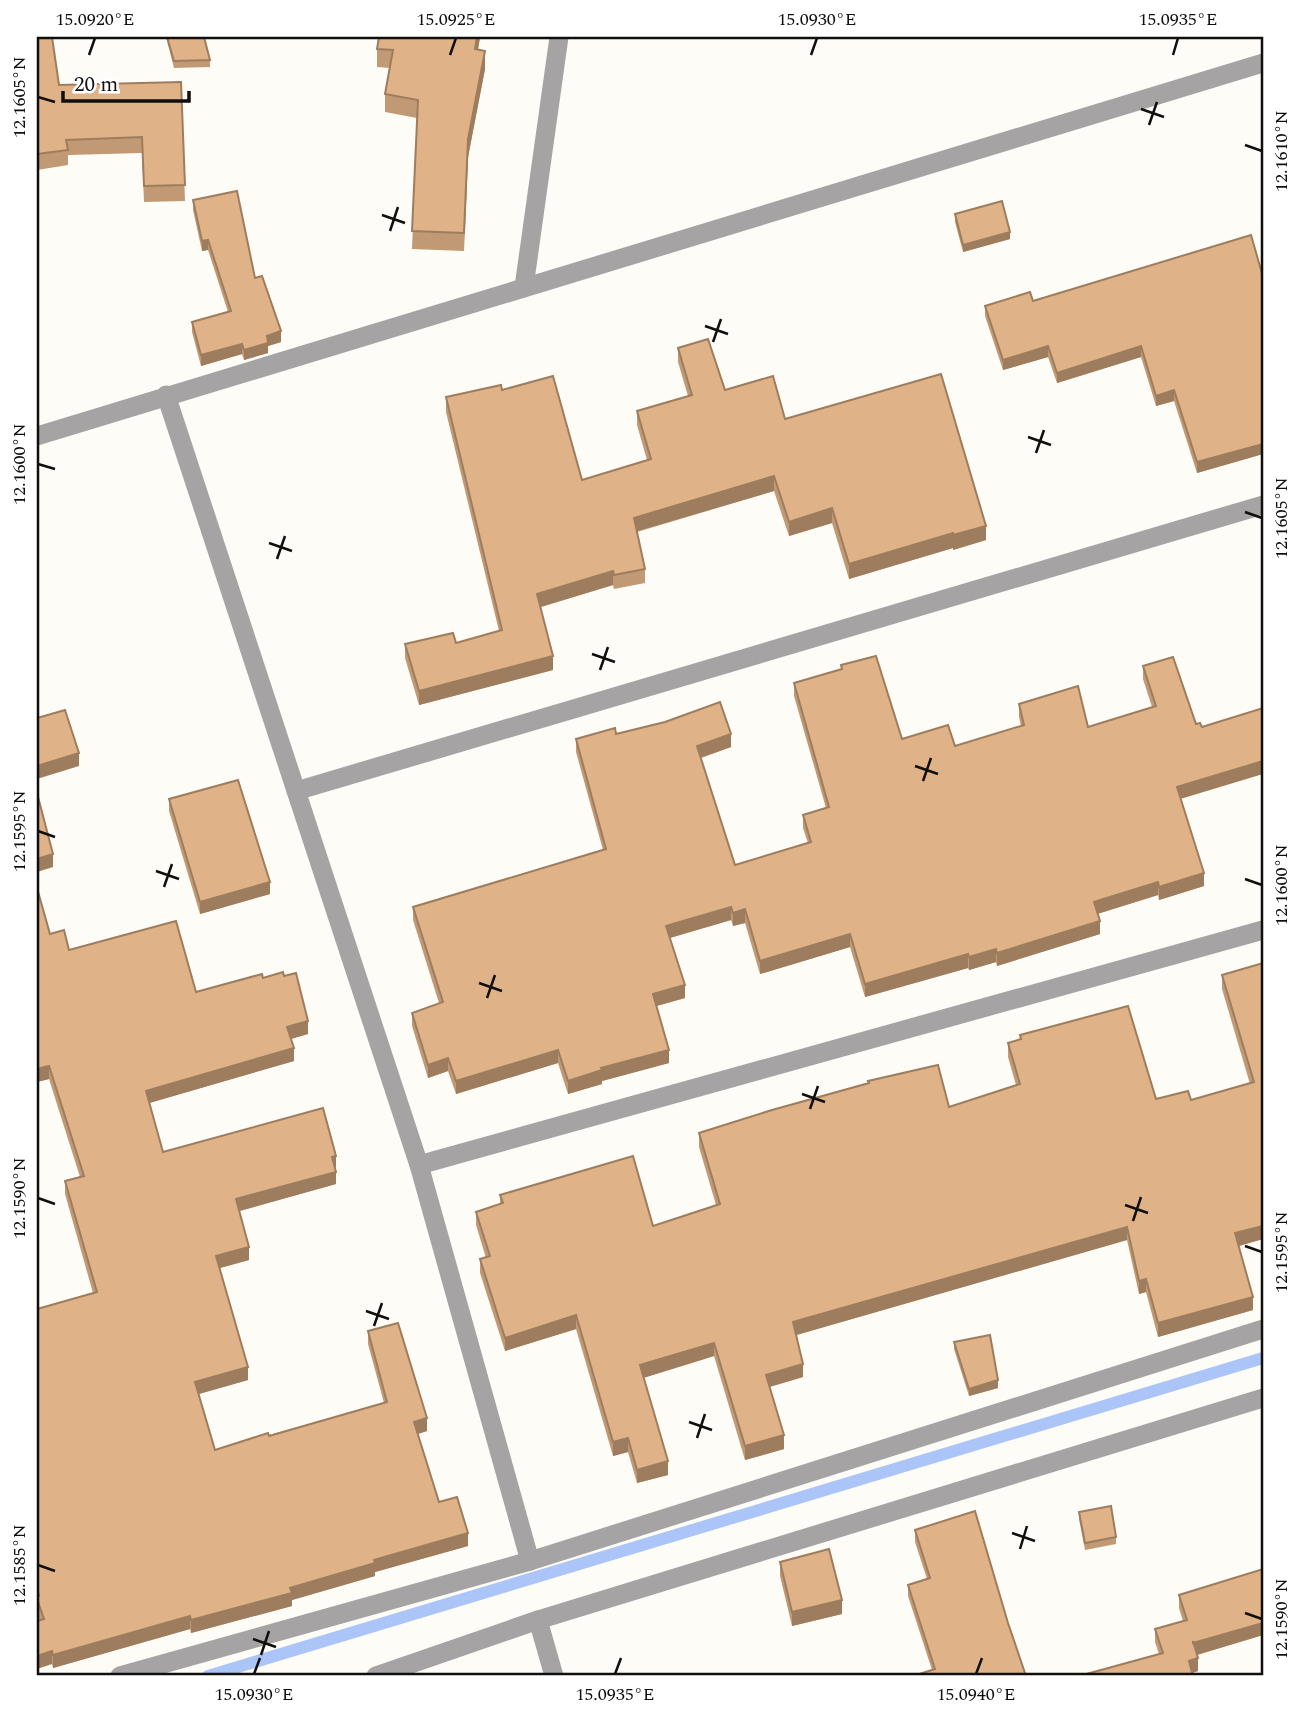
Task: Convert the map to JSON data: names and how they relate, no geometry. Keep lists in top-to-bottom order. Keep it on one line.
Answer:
{"scale_bar":"20 m","coordinates":["15.0920°E","15.0925°E","15.0930°E","15.0935°E","12.1605°N","12.1610°N","12.1600°N","12.1595°N","12.1590°N","12.1585°N","15.0940°E"]}
